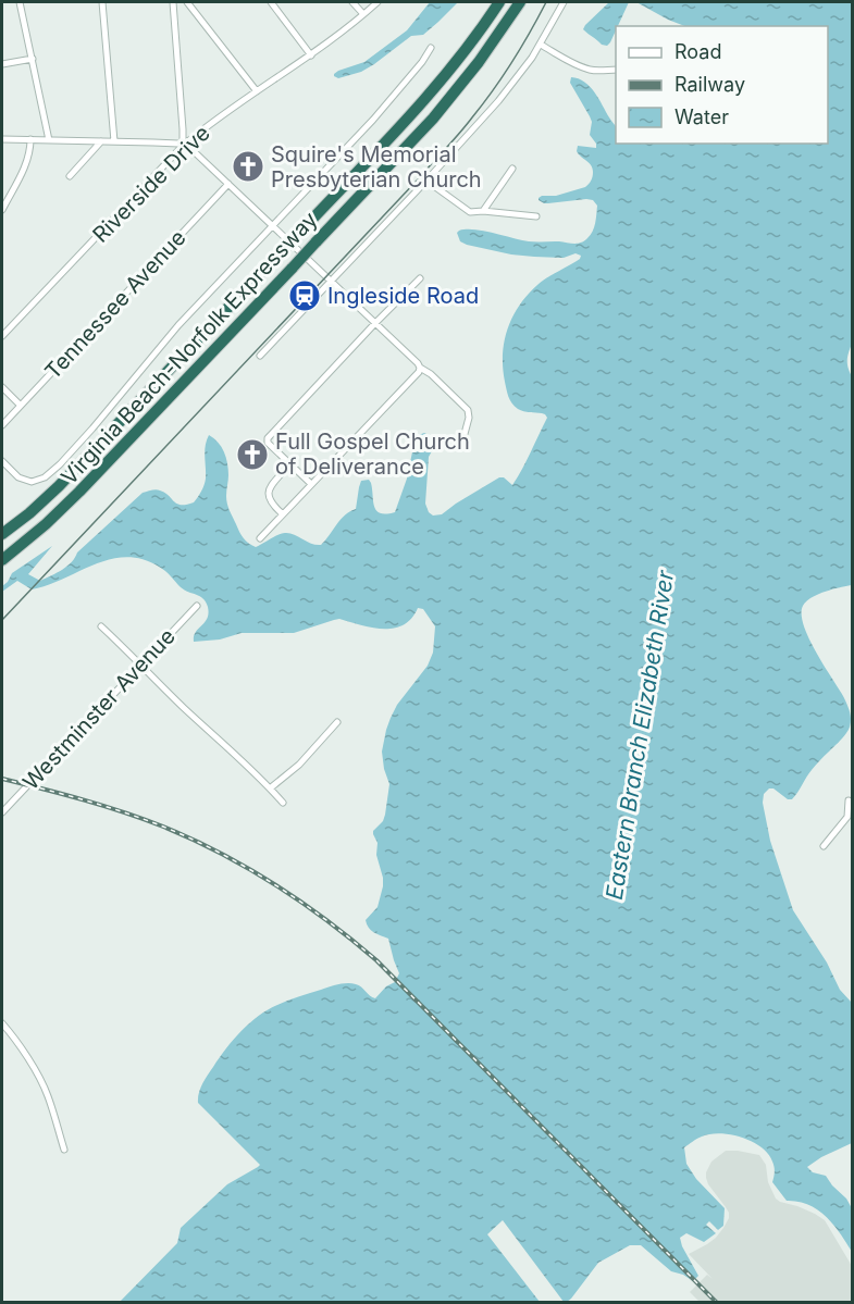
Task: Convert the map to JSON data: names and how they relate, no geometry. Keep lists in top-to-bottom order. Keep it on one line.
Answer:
{"streets":{"highway":["Virginia Beach-Norfolk Expressway"],"street":["Riverside Drive","Tennessee Avenue","Westminster Avenue"]},"water":["Eastern Branch Elizabeth River"],"places":{"church":["Squire's Memorial Presbyterian Church","Full Gospel Church of Deliverance"],"station":["Ingleside Road"]},"legend":["Road","Railway","Water"]}
